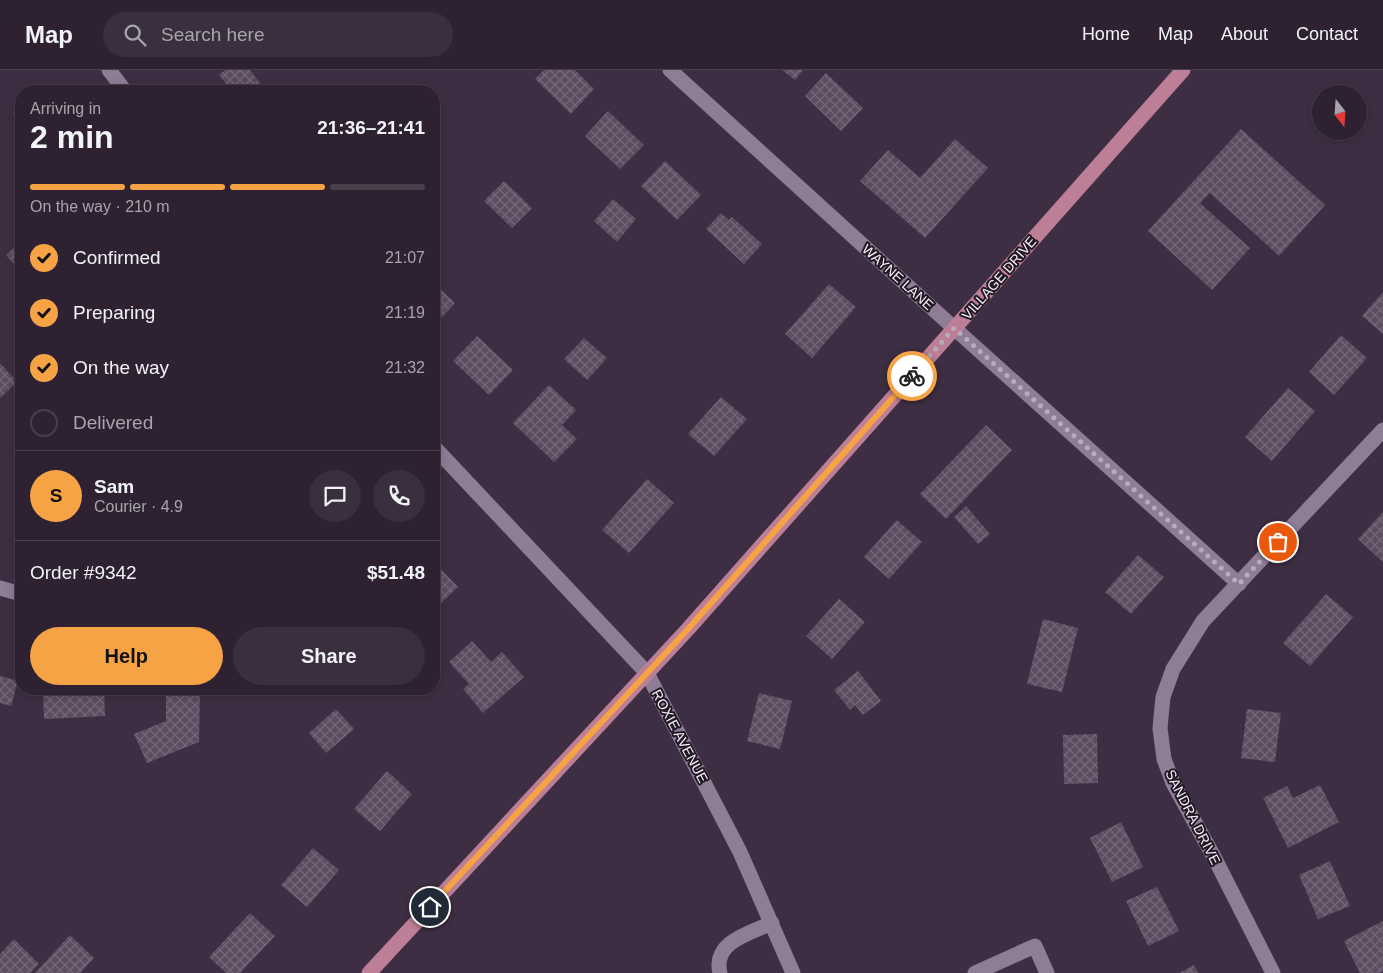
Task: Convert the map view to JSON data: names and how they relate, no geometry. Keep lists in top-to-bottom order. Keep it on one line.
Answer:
{"streets":{"main road":["VILLAGE DRIVE"],"street":["WAYNE LANE","ROXIE AVENUE","SANDRA DRIVE"]},"crossings":[["WAYNE LANE","VILLAGE DRIVE"],["WAYNE LANE","SANDRA DRIVE"],["VILLAGE DRIVE","ROXIE AVENUE"]],"north":"bottom","page":{"header":"Map","search":"Search here","nav":["Home","Map","About","Contact"],"heading":["2 min","Arriving in","21:36–21:41"],"panel":["Sam","Courier · 4.9","Order #9342","$51.48"],"bar":"On the way · 210 m","list":[["Confirmed","21:07"],["Preparing","21:19"],["On the way","21:32"],"Delivered"],"round":"S","buttons":["Help","Share"]}}
